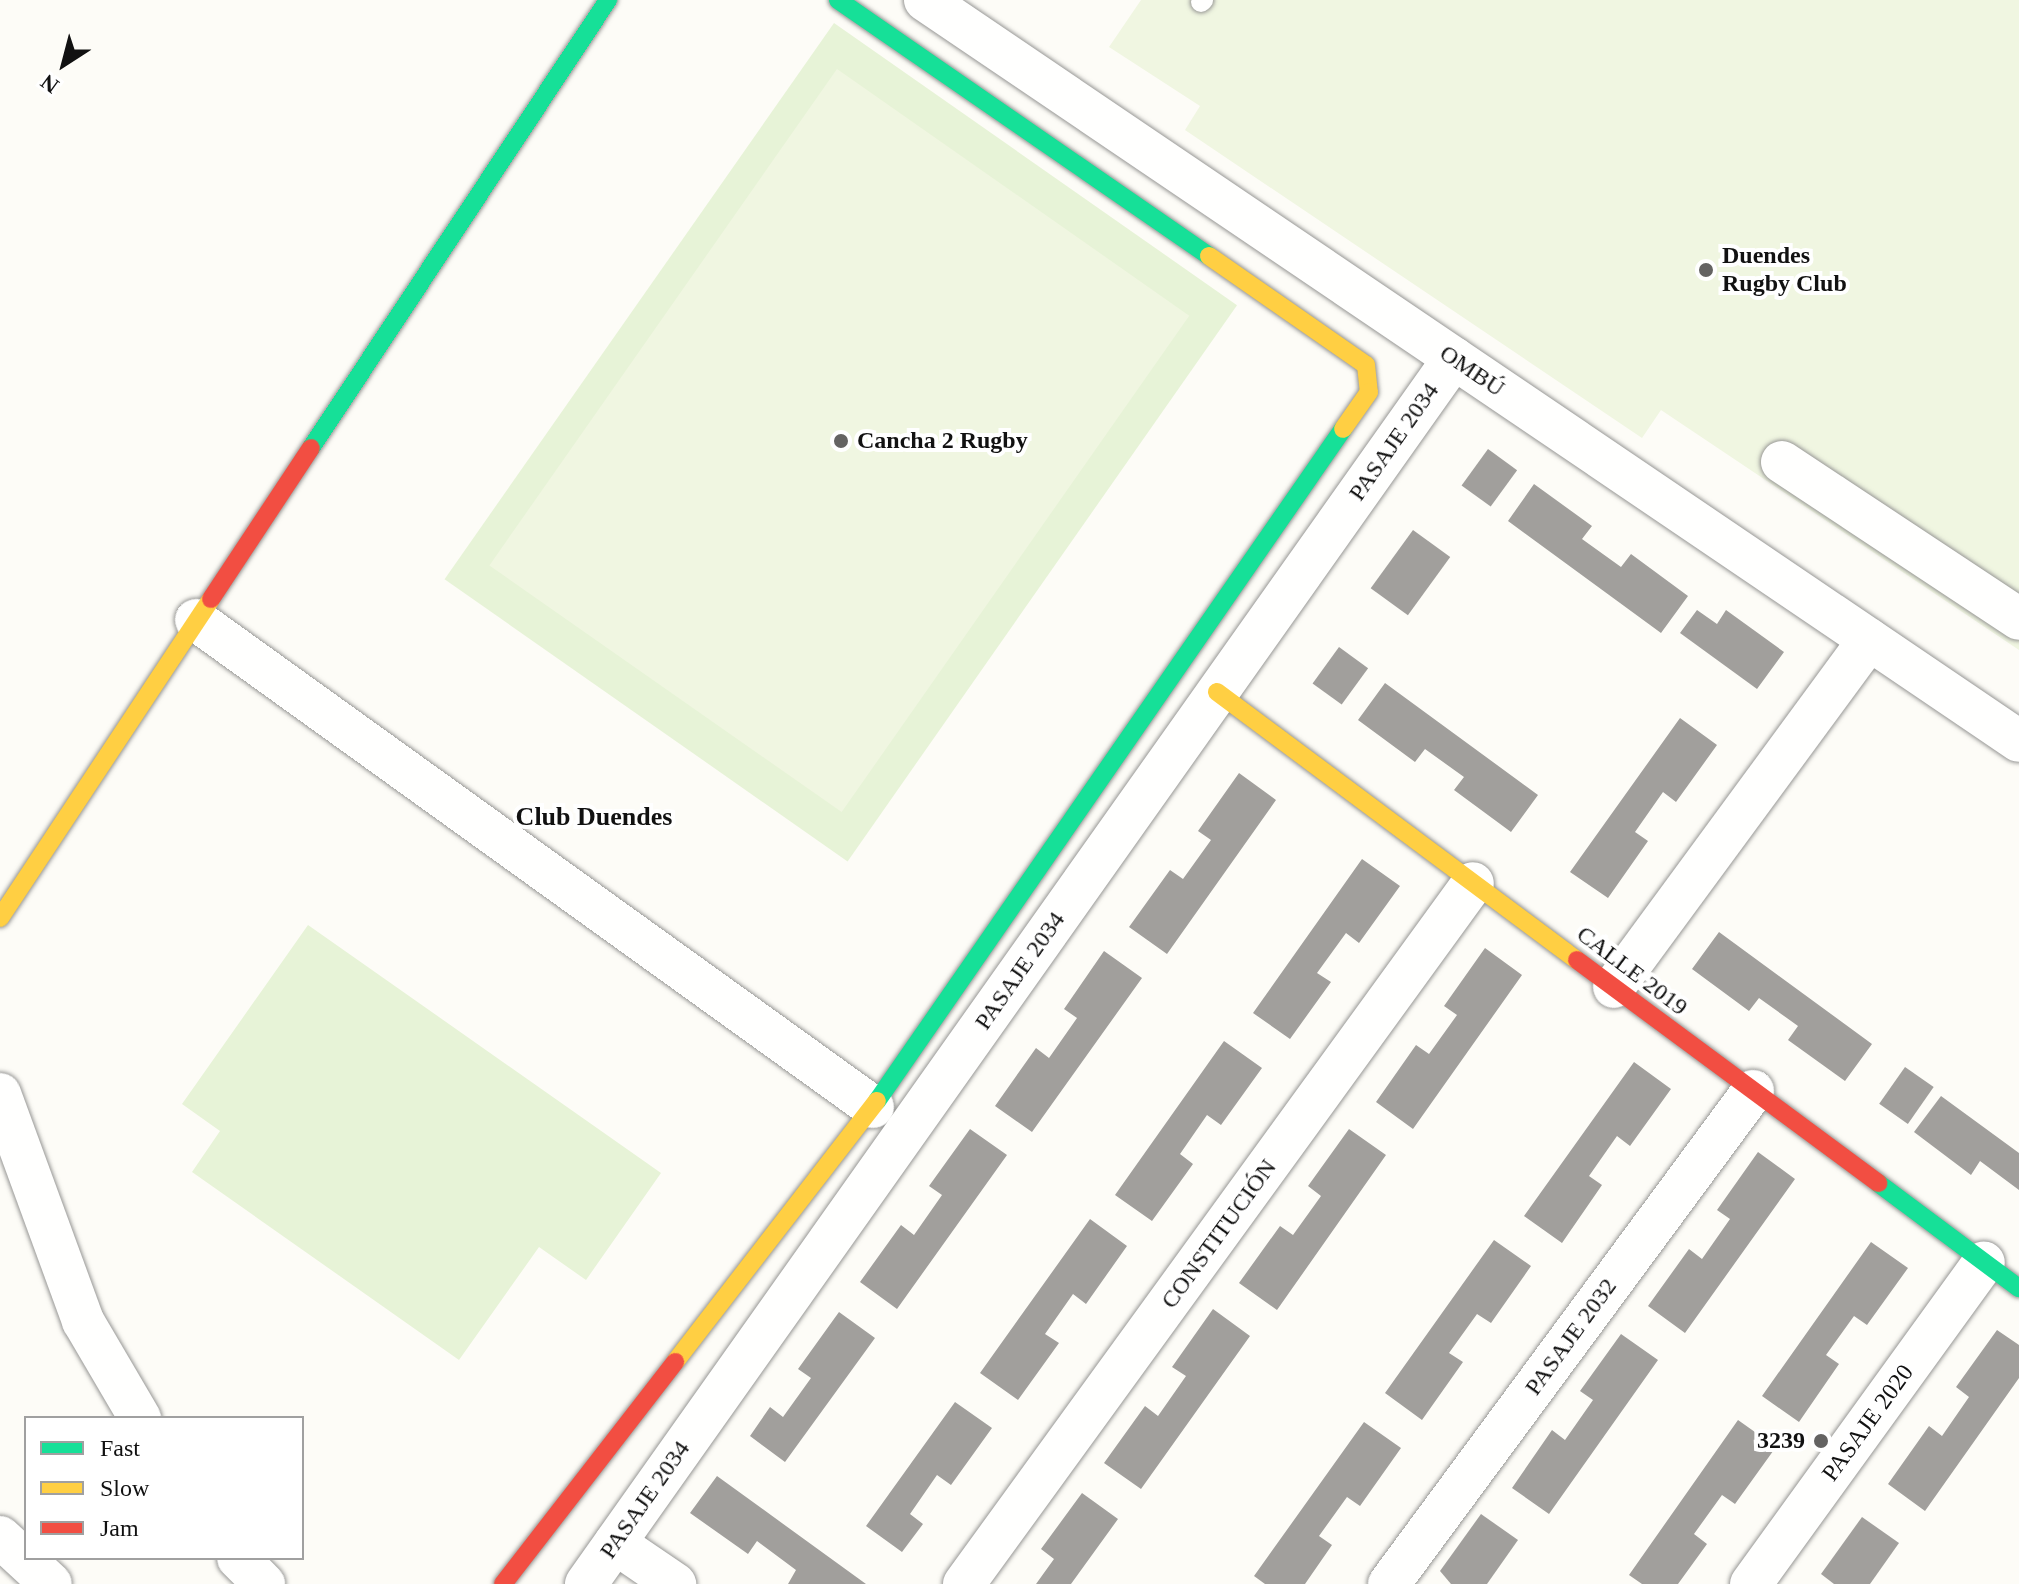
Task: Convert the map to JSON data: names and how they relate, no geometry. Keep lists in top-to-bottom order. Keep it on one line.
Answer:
{"streets":{"street":["OMBÚ","PASAJE 2034","CALLE 2019","CONSTITUCIÓN","PASAJE 2032","PASAJE 2020"]},"crossings":[["OMBÚ","PASAJE 2034"],["PASAJE 2034","CALLE 2019"],["CALLE 2019","CONSTITUCIÓN"],["CALLE 2019","PASAJE 2032"],["CALLE 2019","PASAJE 2020"]],"districts":["Club Duendes"],"places":["Duendes Rugby Club","Cancha 2 Rugby","3239"],"legend":["Fast","Slow","Jam"],"north":"bottom left"}
